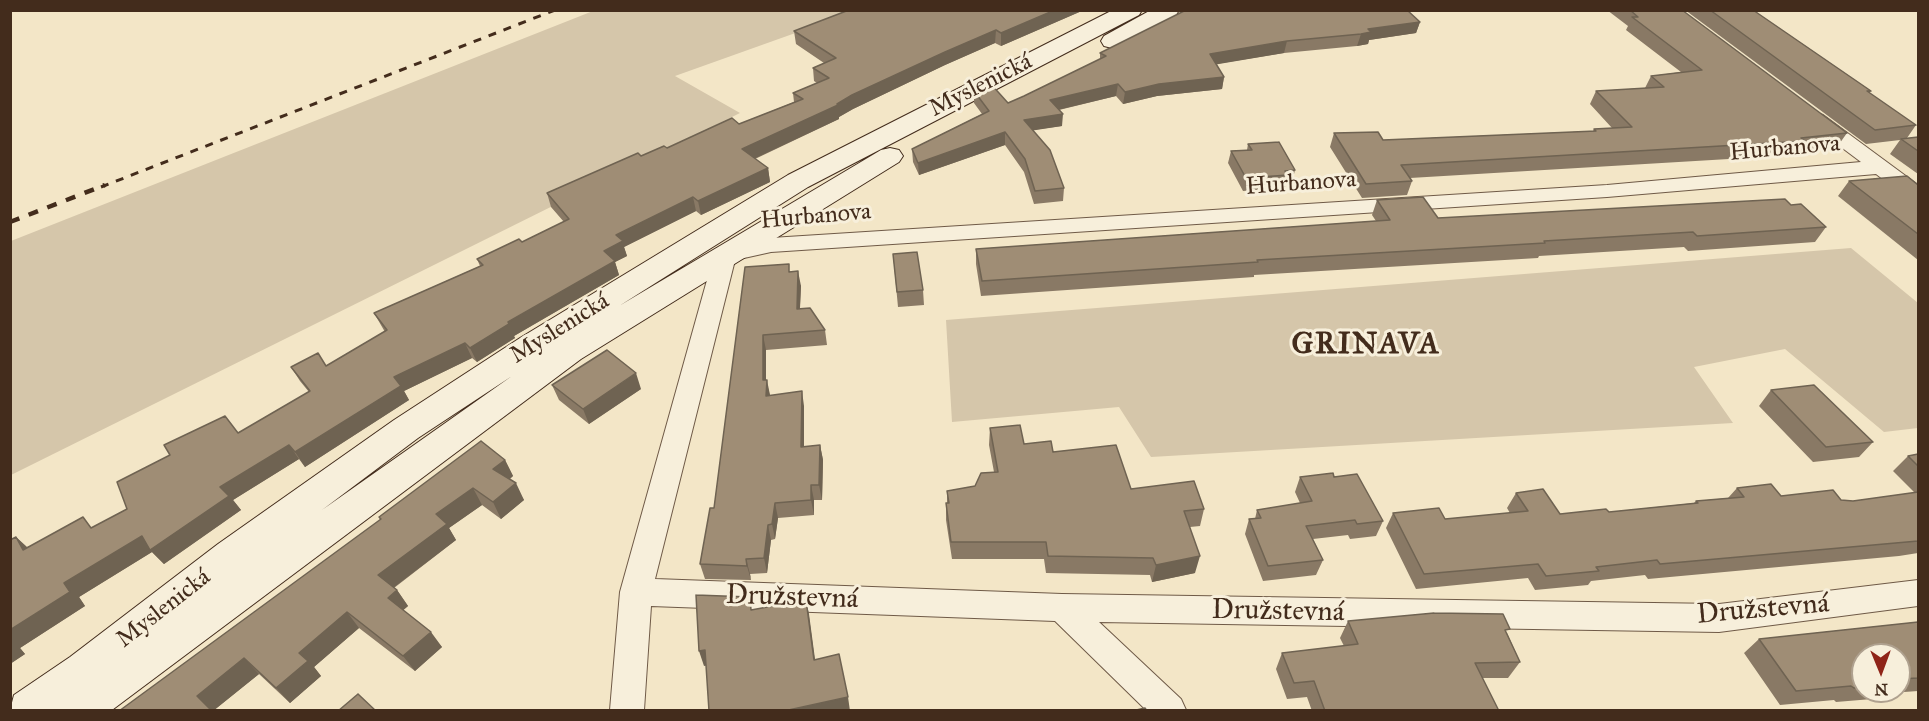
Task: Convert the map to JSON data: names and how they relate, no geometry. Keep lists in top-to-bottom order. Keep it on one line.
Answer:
{"streets":{"main road":["Myslenická"],"street":["Hurbanova","Družstevná"]},"crossings":[["Myslenická","Hurbanova"]],"districts":["GRINAVA"],"north":"bottom"}
